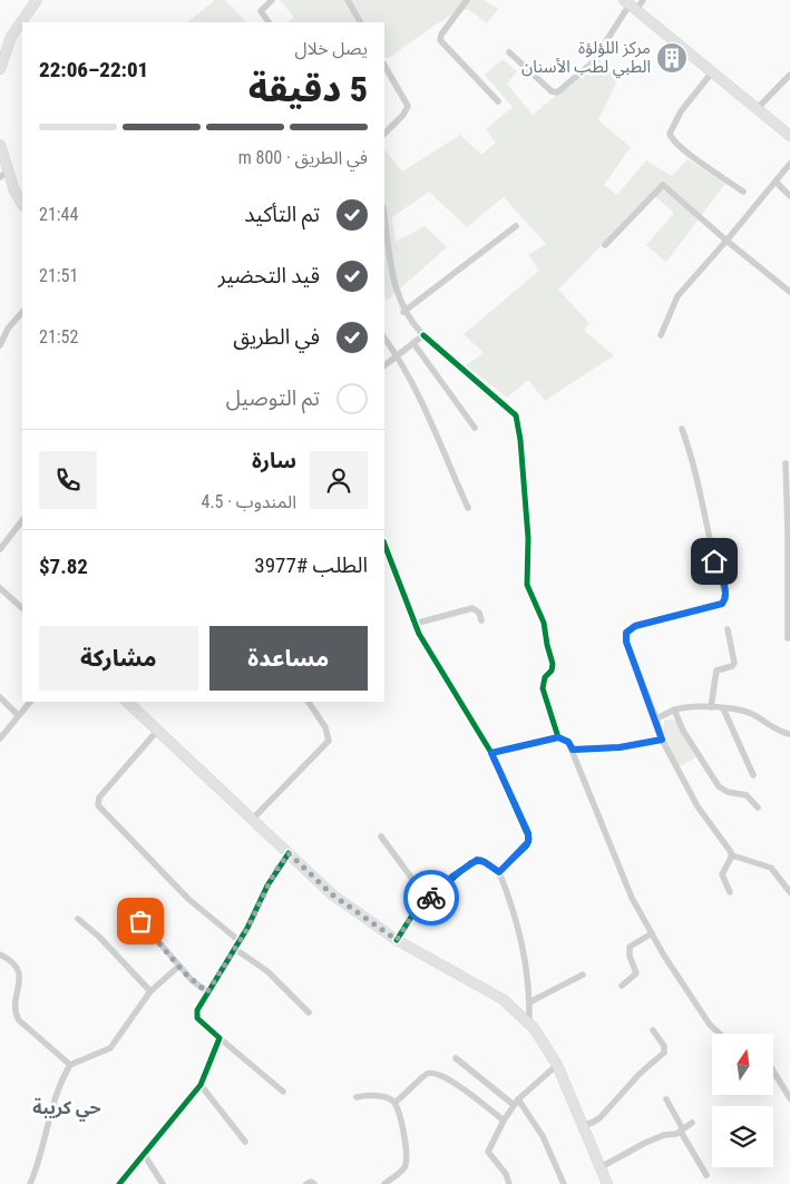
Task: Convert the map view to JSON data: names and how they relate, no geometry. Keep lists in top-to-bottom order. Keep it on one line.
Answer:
{"districts":["حي كريبة"],"places":{"building":["مركز اللؤلؤة الطبي لطب الأسنان"]},"north":"top","page":{"heading":["5 دقيقة","يصل خلال","22:01–22:06"],"panel":["سارة","المندوب · 4.5","الطلب #3977","$7.82"],"bar":"في الطريق · 800 m","list":[["تم التأكيد","21:44"],["قيد التحضير","21:51"],["في الطريق","21:52"],"تم التوصيل"],"buttons":["مساعدة","مشاركة"]}}
